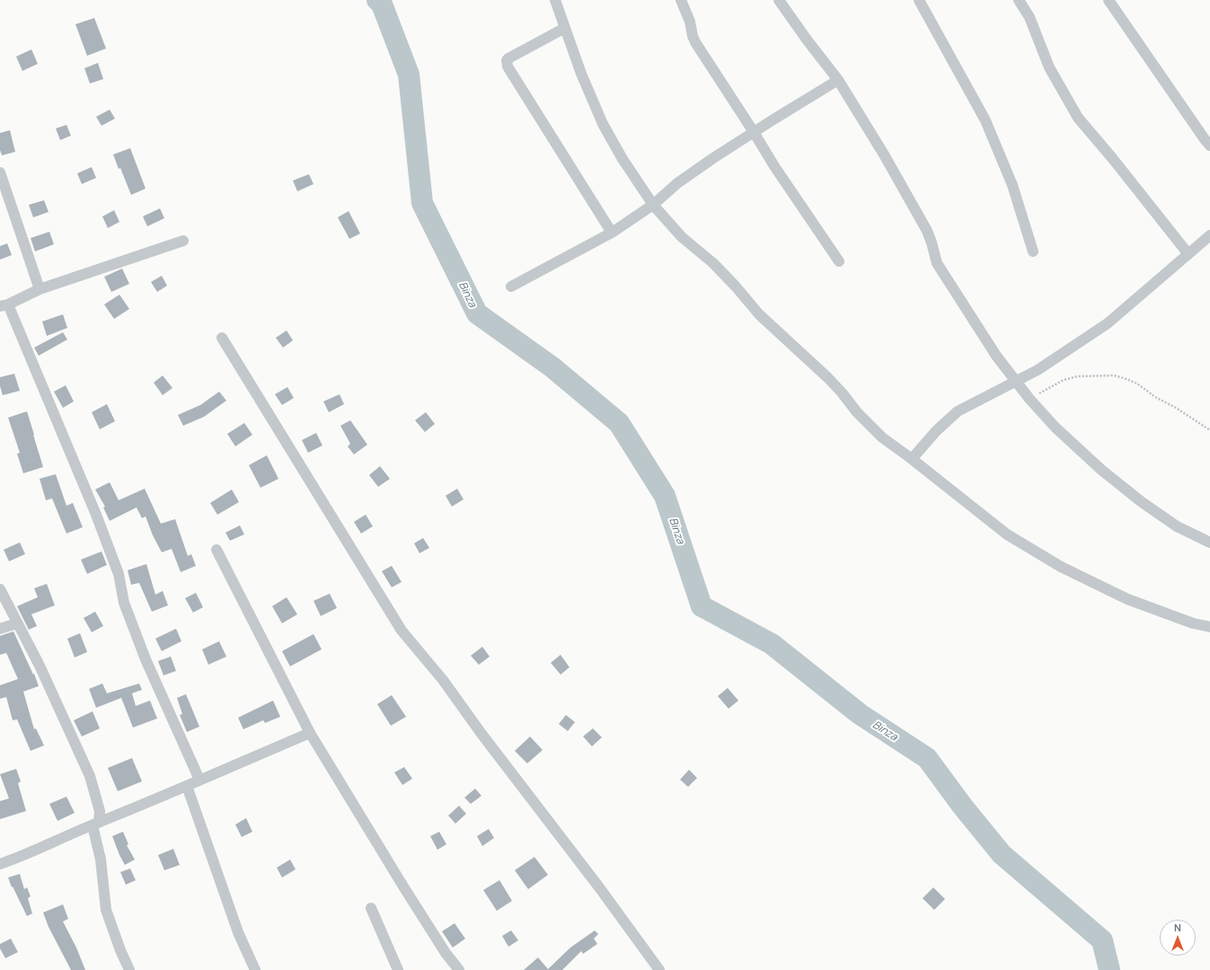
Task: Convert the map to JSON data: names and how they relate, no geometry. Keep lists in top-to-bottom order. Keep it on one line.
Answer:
{"water":["Binza"],"north":"top"}
